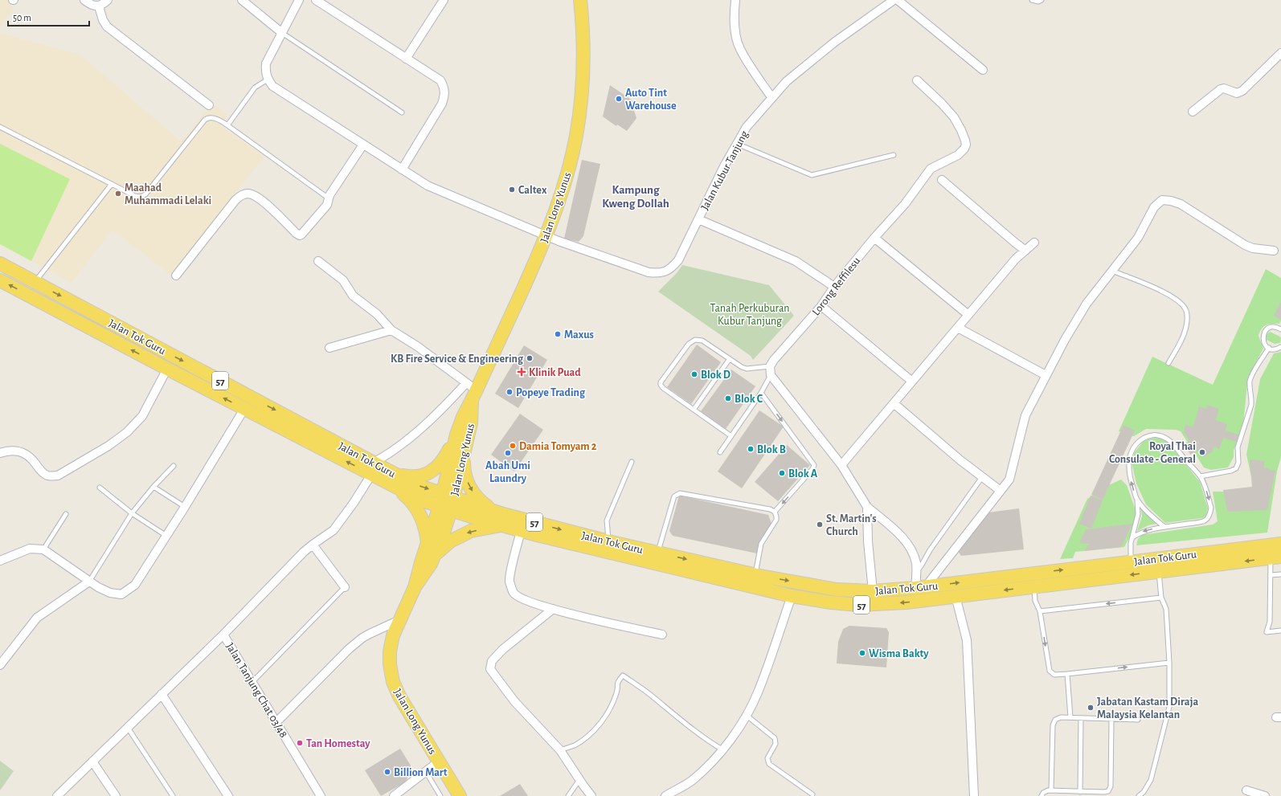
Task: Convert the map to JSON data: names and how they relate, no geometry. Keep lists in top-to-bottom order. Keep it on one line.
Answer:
{"streets":{"main road":["Jalan Long Yunus","Jalan Tok Guru","57"],"street":["Jalan Kubur Tanjung","Lorong Reffilesu","Jalan Tanjung Chat 03/48"]},"crossings":[["Jalan Kubur Tanjung","Jalan Long Yunus"],["Jalan Long Yunus","Jalan Tok Guru"]],"districts":["Kampung Kweng Dollah"],"parks":["Tanah Perkuburan Kubur Tanjung"],"places":{"other":["Auto Tint Warehouse","Caltex","Maahad Muhammadi Lelaki","Maxus","KB Fire Service & Engineering","Blok D","Popeye Trading","Blok C","Damia Tomyam 2","Blok B","Royal Thai Consulate - General","Abah Umi Laundry","Blok A","St. Martin's Church","Wisma Bakty","Jabatan Kastam Diraja Malaysia Kelantan","Tan Homestay","Billion Mart"],"health":["Klinik Puad"]},"scale_bar":"50 m"}
